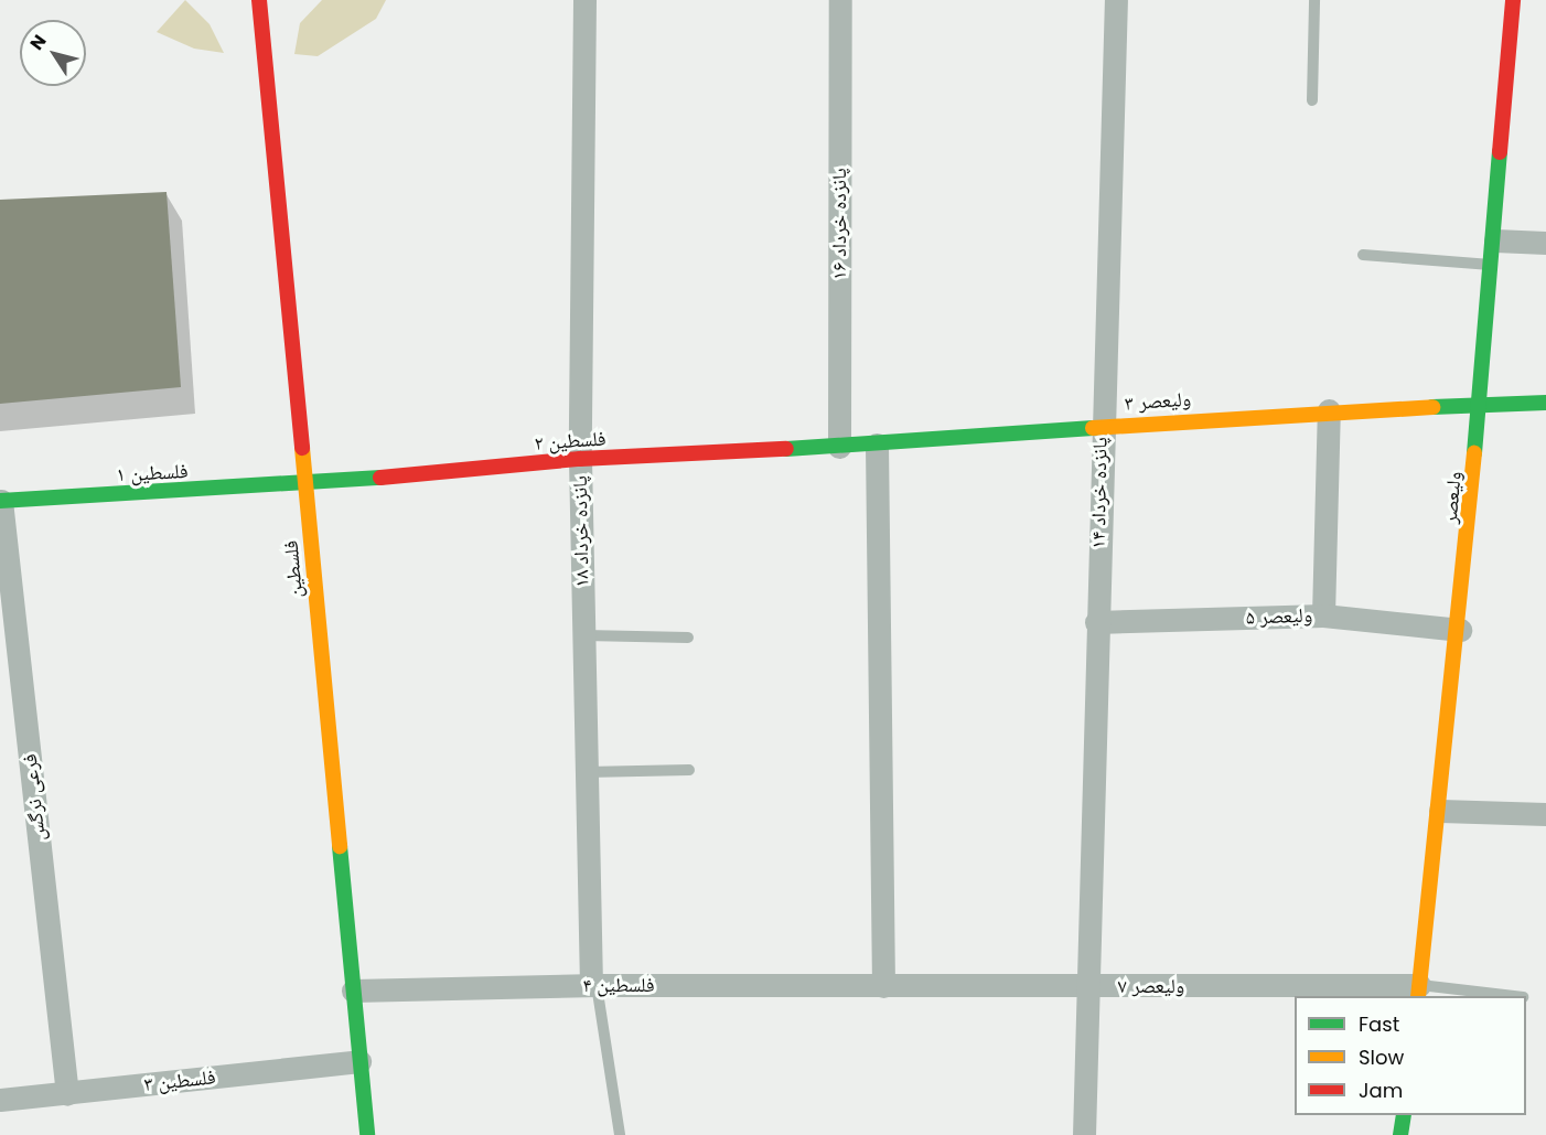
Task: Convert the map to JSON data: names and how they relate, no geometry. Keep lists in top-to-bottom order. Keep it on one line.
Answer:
{"streets":{"street":["پانزده خرداد ۱۶","ولیعصر ۳","فلسطین ۲","فلسطین ۱","پانزده خرداد ۱۴","ولیعصر","پانزده خرداد ۱۸","فلسطین","ولیعصر ۵","فرعی نرگس","فلسطین ۴","ولیعصر ۷","فلسطین ۳"]},"crossings":[["پانزده خرداد ۱۶","ولیعصر ۳"],["پانزده خرداد ۱۶","فلسطین ۲"],["ولیعصر ۳","فلسطین ۲"],["ولیعصر ۳","پانزده خرداد ۱۴"],["ولیعصر ۳","ولیعصر"],["فلسطین ۲","فلسطین ۱"],["فلسطین ۲","پانزده خرداد ۱۸"],["فلسطین ۲","فلسطین"],["فلسطین ۱","فلسطین"],["فلسطین ۱","فرعی نرگس"],["پانزده خرداد ۱۴","ولیعصر ۵"],["پانزده خرداد ۱۴","ولیعصر ۷"],["ولیعصر","ولیعصر ۵"],["ولیعصر","ولیعصر ۷"],["پانزده خرداد ۱۸","فلسطین ۴"],["فلسطین","فلسطین ۴"],["فلسطین","فلسطین ۳"],["فرعی نرگس","فلسطین ۳"],["فلسطین ۴","ولیعصر ۷"]],"legend":["Fast","Slow","Jam"],"north":"top left"}
